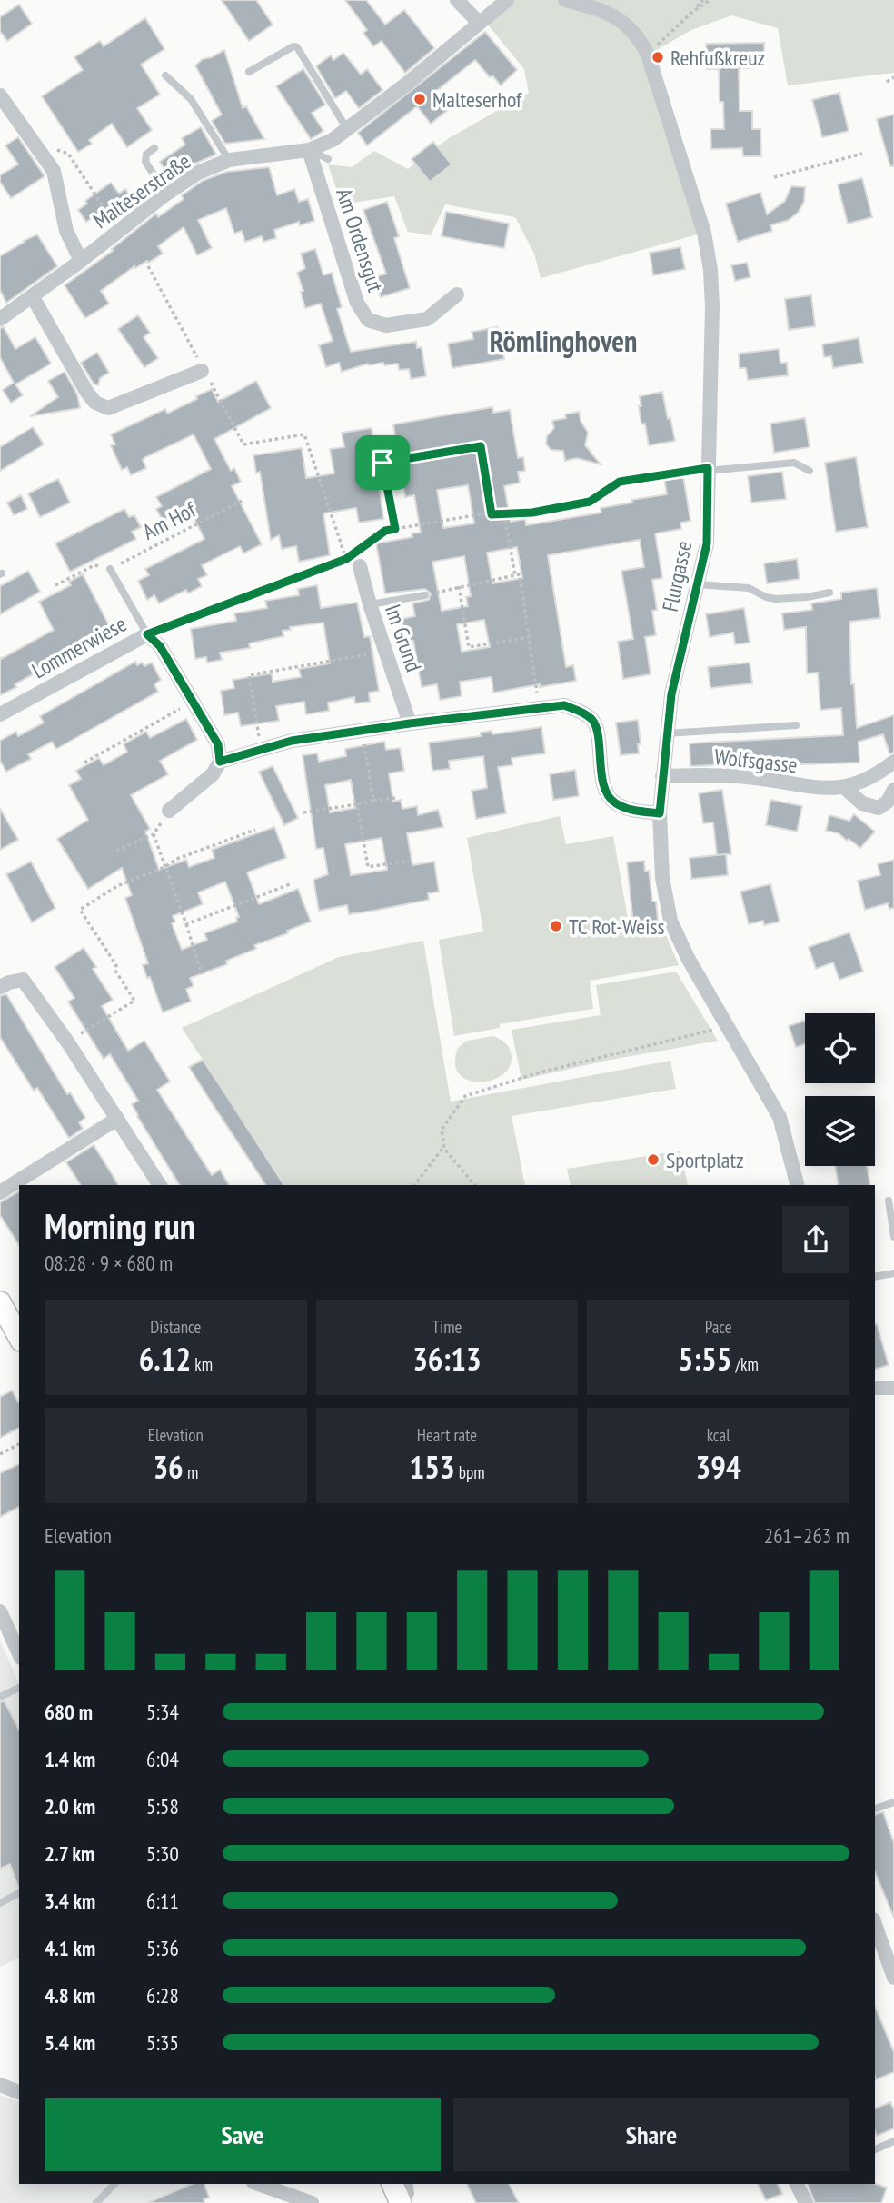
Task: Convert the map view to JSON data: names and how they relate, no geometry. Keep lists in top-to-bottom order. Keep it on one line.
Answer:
{"streets":{"street":["Malteserstraße","Am Ordensgut","Flurgasse","Im Grund","Lommerwiese","Wolfsgasse"],"path":["Am Hof"]},"crossings":[["Malteserstraße","Am Ordensgut"],["Flurgasse","Wolfsgasse"]],"districts":["Römlinghoven"],"places":["Rehfußkreuz","Malteserhof","TC Rot-Weiss","Sportplatz"],"page":{"heading":["Morning run","08:28 · 9 × 680 m"],"stats":[["Distance","6.12 km"],["Time","36:13"],["Pace","5:55 /km"],["Elevation","36 m"],["Heart rate","153 bpm"],["kcal","394"]],"chart":["Elevation","261–263 m"],"list":[{"name":"680 m","note":"5:34"},{"name":"1.4 km","note":"6:04"},{"name":"2.0 km","note":"5:58"},{"name":"2.7 km","note":"5:30"},{"name":"3.4 km","note":"6:11"},{"name":"4.1 km","note":"5:36"},{"name":"4.8 km","note":"6:28"},{"name":"5.4 km","note":"5:35"}],"buttons":["Save","Share"]}}
